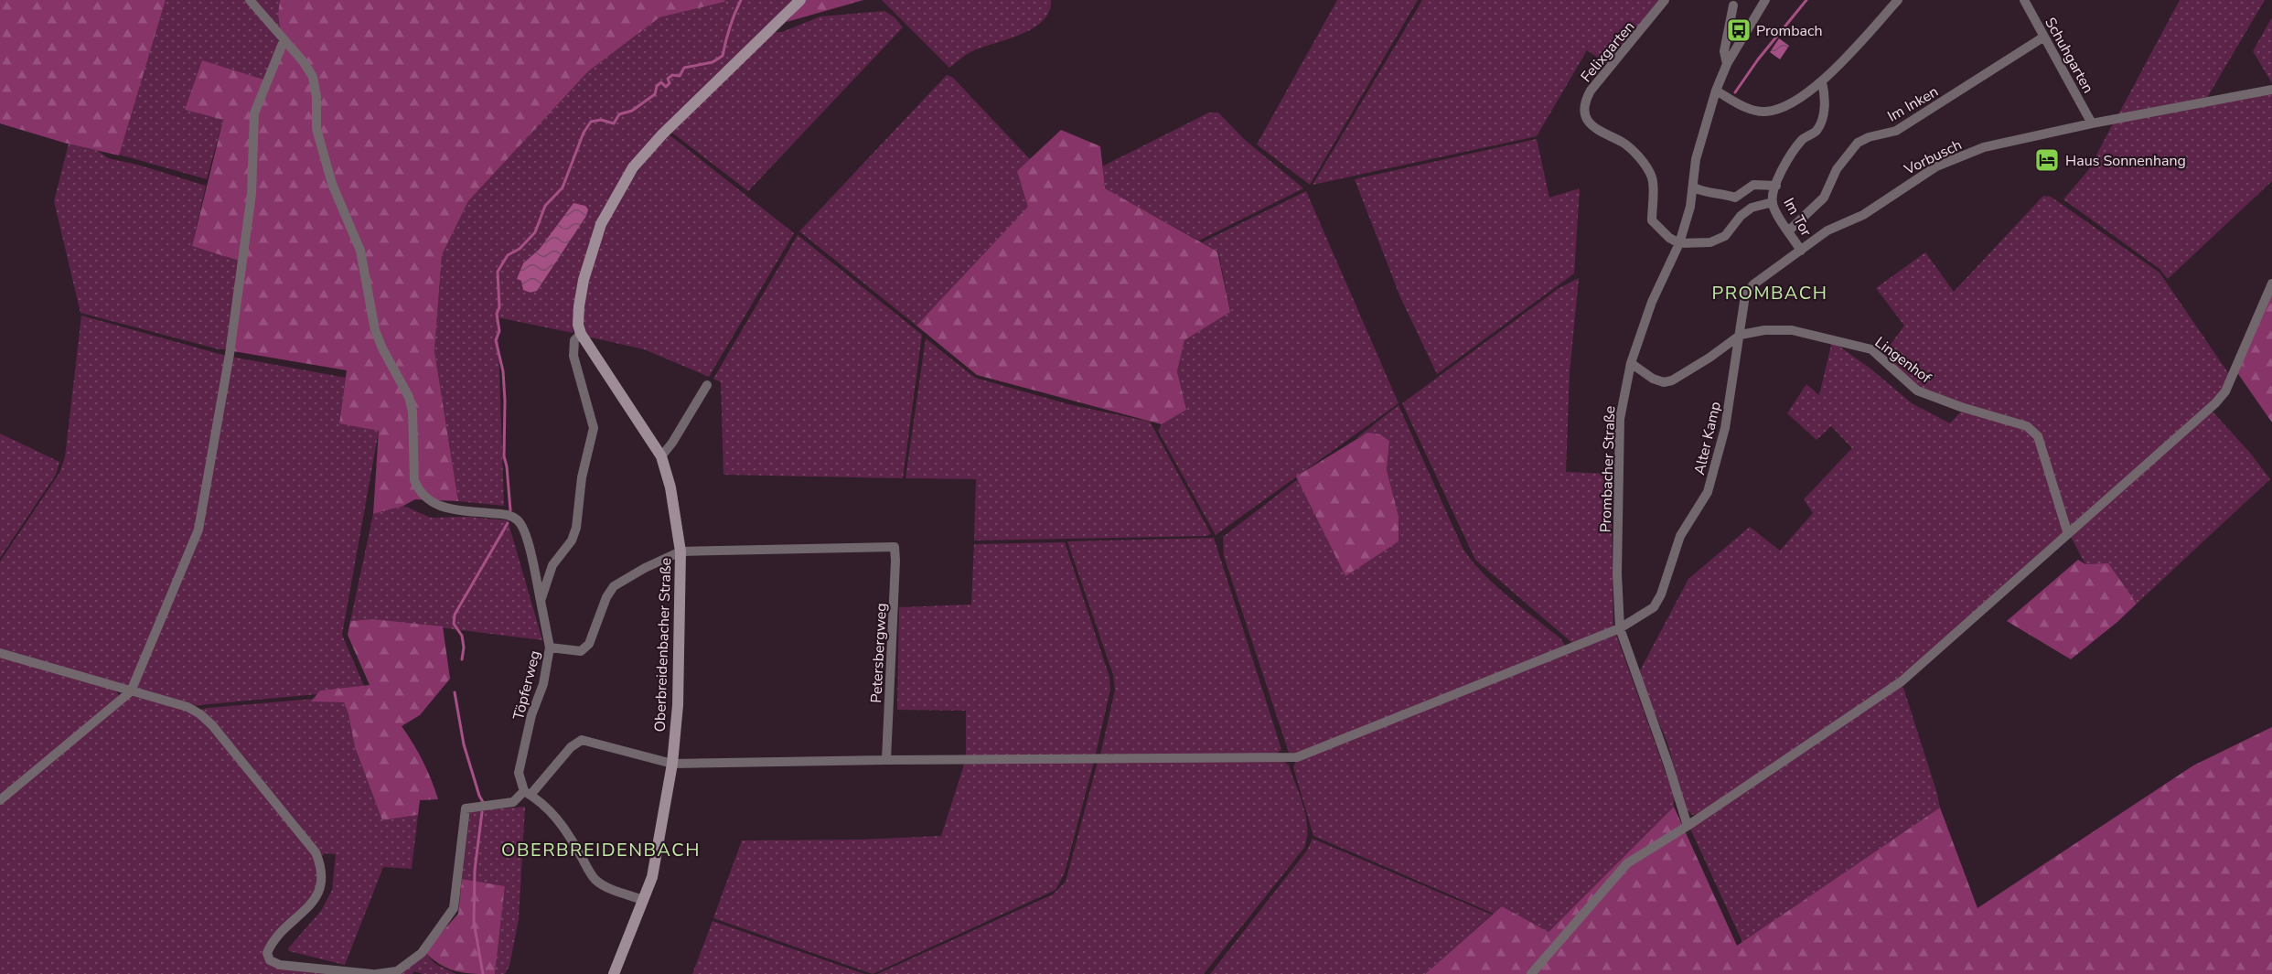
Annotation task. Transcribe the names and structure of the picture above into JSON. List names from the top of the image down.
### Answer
{
  "streets": {
    "street": [
      "Felixgarten",
      "Schuhgarten",
      "Im Inken",
      "Vorbusch",
      "Im Tor",
      "Lingenhof",
      "Alter Kamp",
      "Prombacher Straße",
      "Oberbreidenbacher Straße",
      "Petersbergweg",
      "Töpferweg"
    ]
  },
  "crossings": [
    ["Felixgarten", "Prombacher Straße"],
    ["Schuhgarten", "Im Inken"],
    ["Schuhgarten", "Vorbusch"],
    ["Im Inken", "Im Tor"],
    ["Vorbusch", "Im Tor"],
    ["Vorbusch", "Alter Kamp"],
    ["Im Tor", "Alter Kamp"],
    ["Lingenhof", "Alter Kamp"],
    ["Lingenhof", "Prombacher Straße"],
    ["Alter Kamp", "Prombacher Straße"],
    ["Alter Kamp", "Petersbergweg"],
    ["Oberbreidenbacher Straße", "Petersbergweg"],
    ["Oberbreidenbacher Straße", "Töpferweg"]
  ],
  "districts": ["PROMBACH", "OBERBREIDENBACH"],
  "places": {
    "bus stop": ["Prombach"],
    "hotel": ["Haus Sonnenhang"]
  }
}
